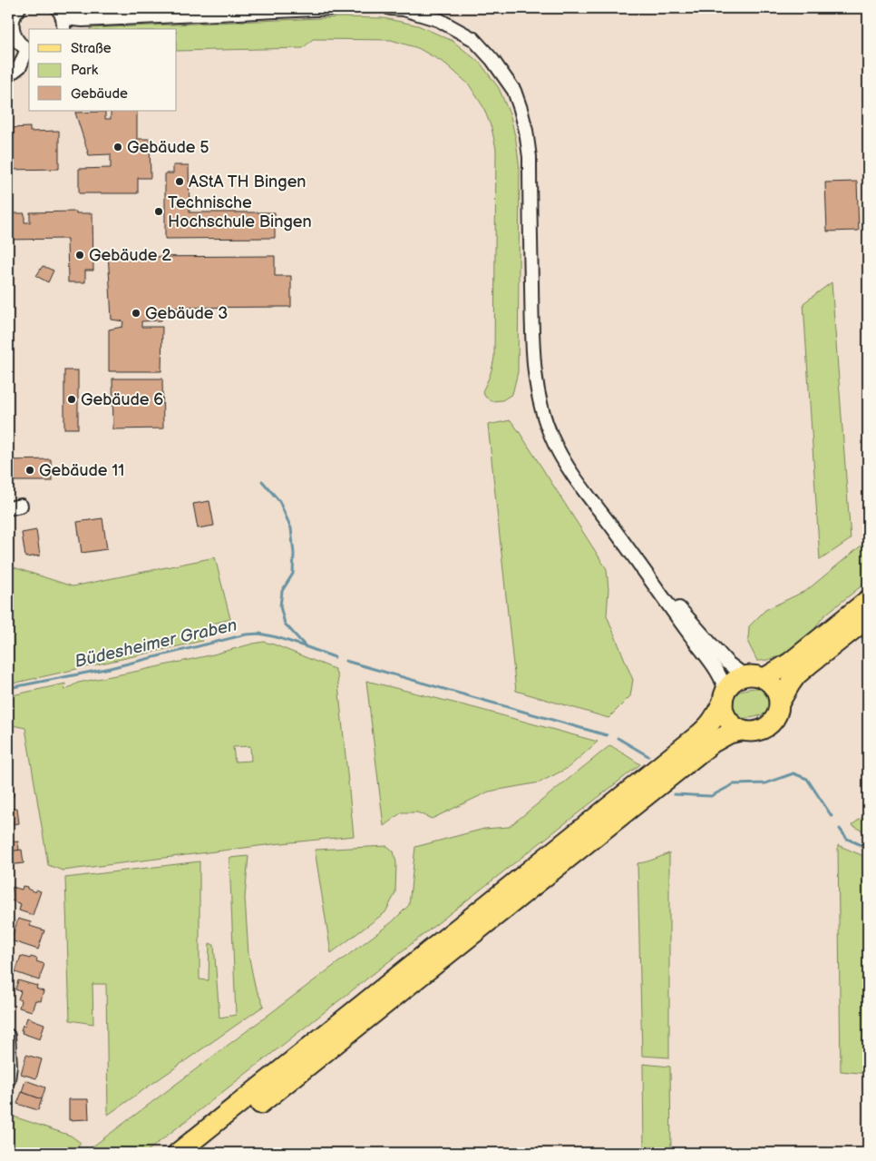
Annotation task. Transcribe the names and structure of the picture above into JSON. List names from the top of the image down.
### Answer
{
  "water": ["Büdesheimer Graben"],
  "places": [
    "Gebäude 5",
    "AStA TH Bingen",
    "Technische Hochschule Bingen",
    "Gebäude 2",
    "Gebäude 3",
    "Gebäude 6",
    "Gebäude 11"
  ],
  "legend": ["Straße", "Park", "Gebäude"]
}
